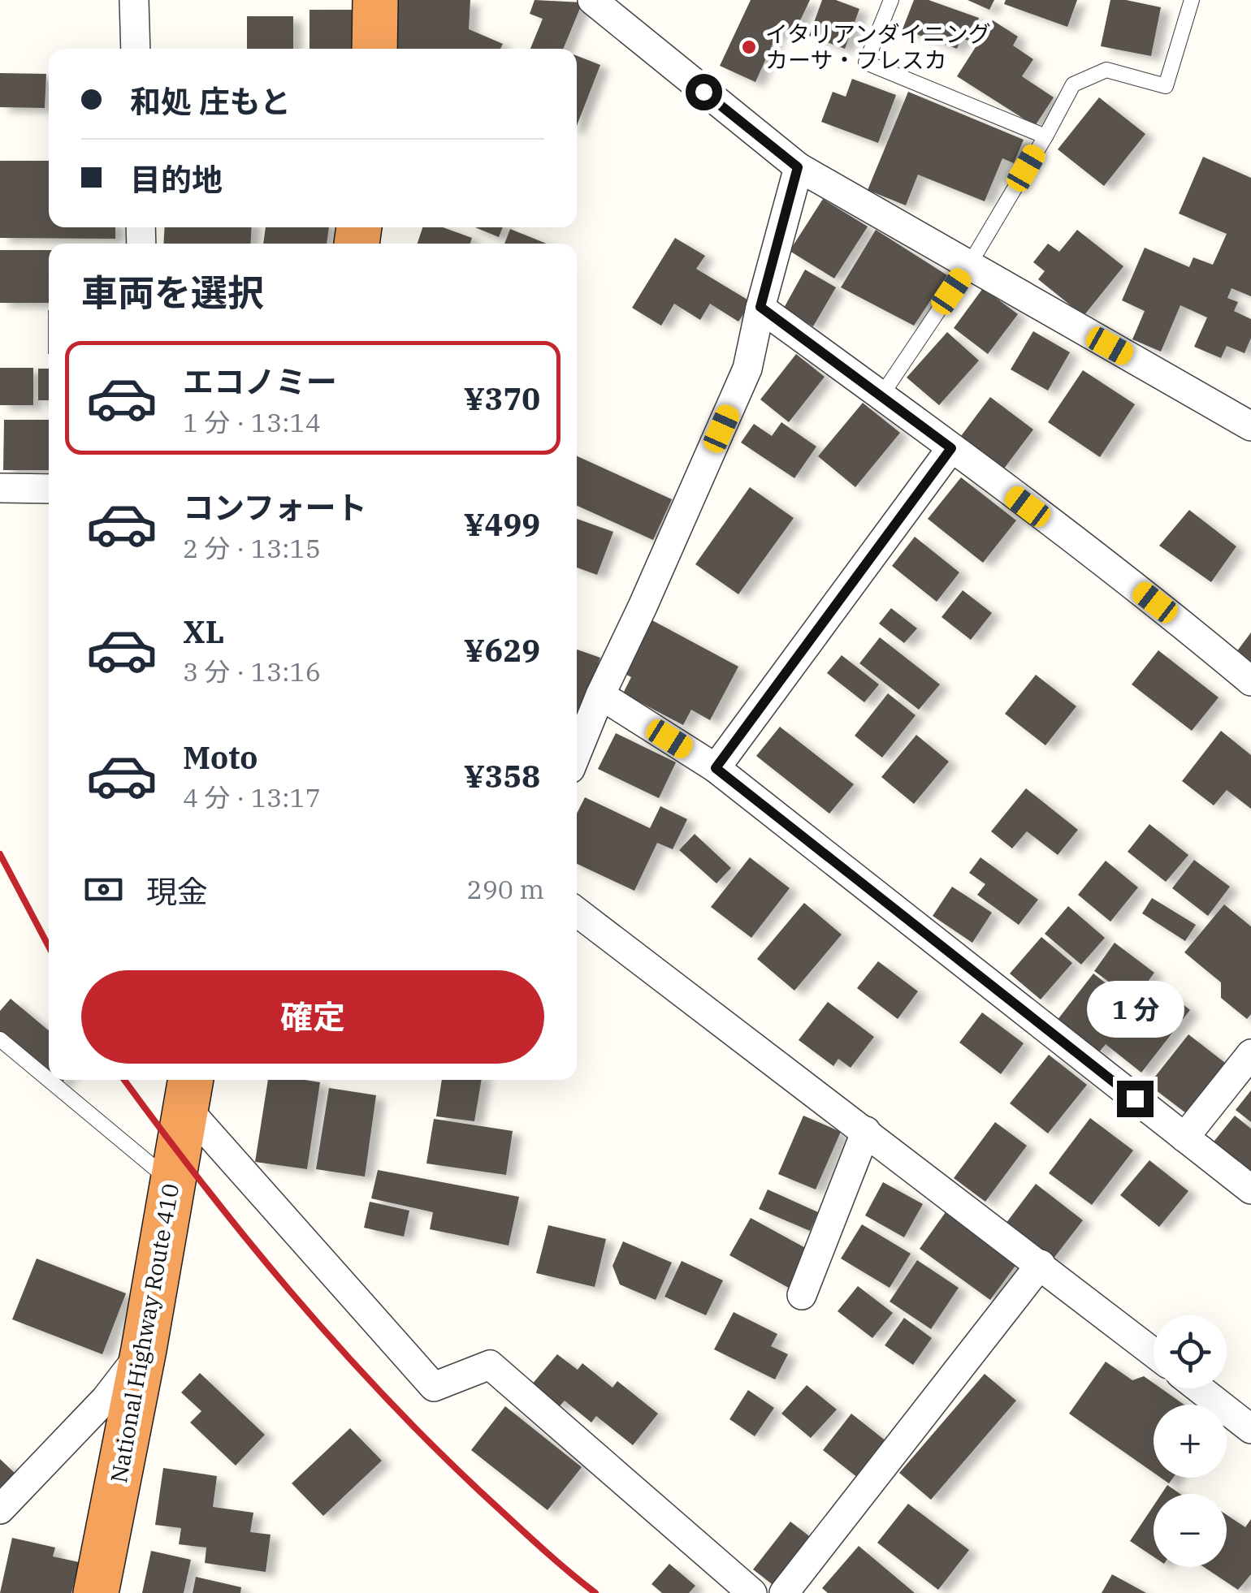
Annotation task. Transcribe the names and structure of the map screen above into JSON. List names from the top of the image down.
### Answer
{
  "streets": {
    "highway": ["National Highway Route 410"]
  },
  "places": ["イタリアンダイニング カーサ・フレスカ"],
  "page": {
    "banner": ["和処 庄もと", "目的地"],
    "heading": "車両を選択",
    "list": [
      {
        "name": "エコノミー",
        "note": "1 分 · 13:14",
        "value": "¥370"
      },
      {
        "name": "コンフォート",
        "note": "2 分 · 13:15",
        "value": "¥499"
      },
      {
        "name": "XL",
        "note": "3 分 · 13:16",
        "value": "¥629"
      },
      {
        "name": "Moto",
        "note": "4 分 · 13:17",
        "value": "¥358"
      }
    ],
    "pay": ["現金", "290 m"],
    "buttons": "確定",
    "bubble": "1 分",
    "map_buttons": ["+", "−"]
  }
}
